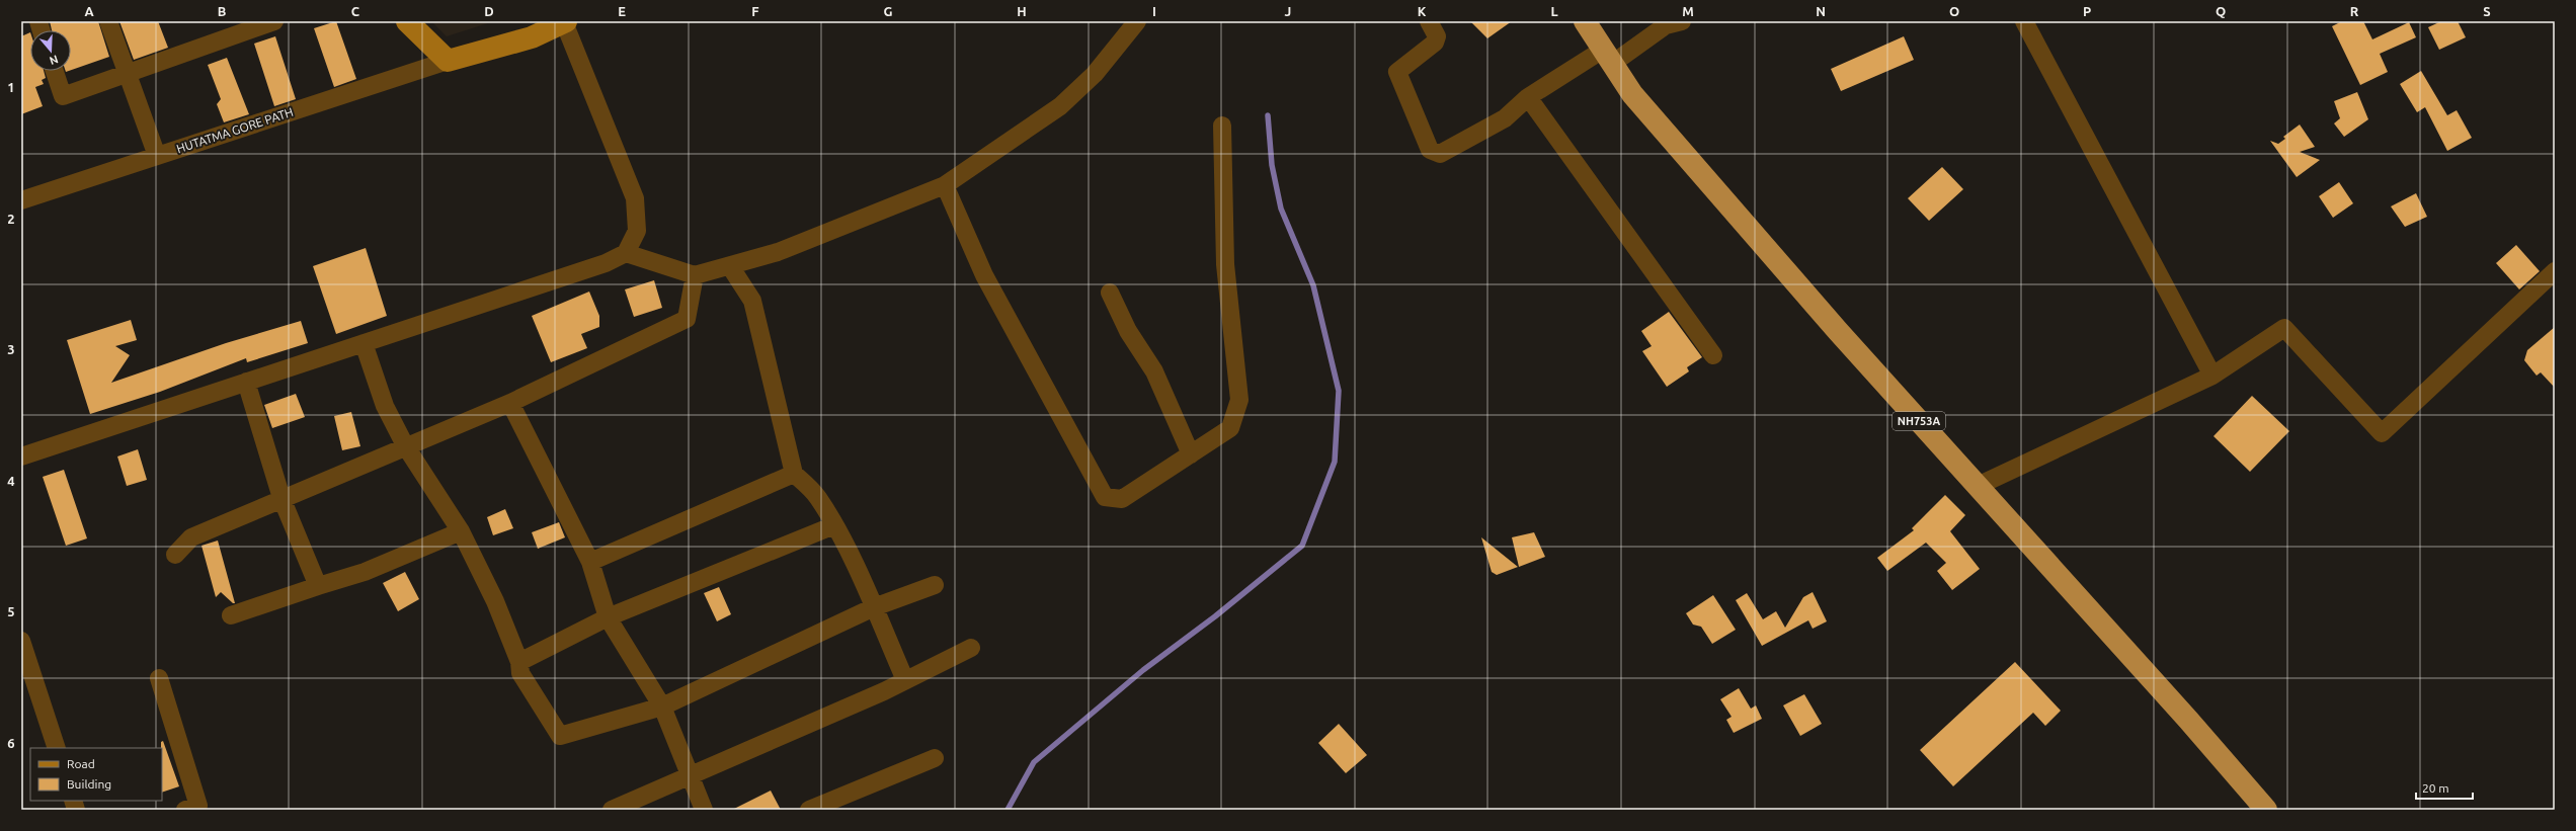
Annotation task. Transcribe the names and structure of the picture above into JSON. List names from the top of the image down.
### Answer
{
  "streets": {
    "highway": ["NH753A"],
    "street": ["HUTATMA GORE PATH"]
  },
  "legend": ["Road", "Building"],
  "scale_bar": "20 m",
  "north": "bottom",
  "grid": {
    "columns": [
      "A",
      "B",
      "C",
      "D",
      "E",
      "F",
      "G",
      "H",
      "I",
      "J",
      "K",
      "L",
      "M",
      "N",
      "O",
      "P",
      "Q",
      "R",
      "S"
    ],
    "rows": [
      "1",
      "2",
      "3",
      "4",
      "5",
      "6"
    ]
  }
}
